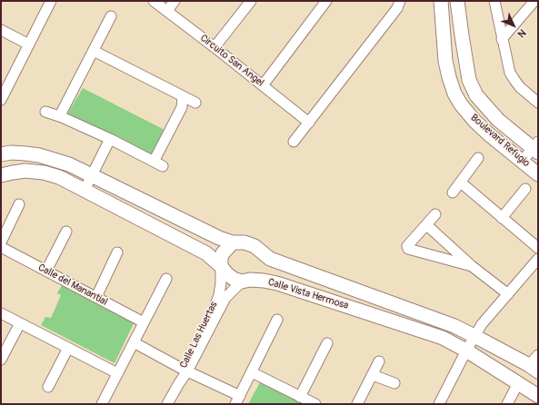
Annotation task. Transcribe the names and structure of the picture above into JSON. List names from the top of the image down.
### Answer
{
  "streets": {
    "street": [
      "Circuito San Angel",
      "Boulevard Refugio",
      "Calle del Manantial",
      "Calle Vista Hermosa",
      "Calle Las Huertas"
    ]
  },
  "crossings": [
    ["Calle Vista Hermosa", "Calle Las Huertas"]
  ],
  "north": "bottom right"
}
